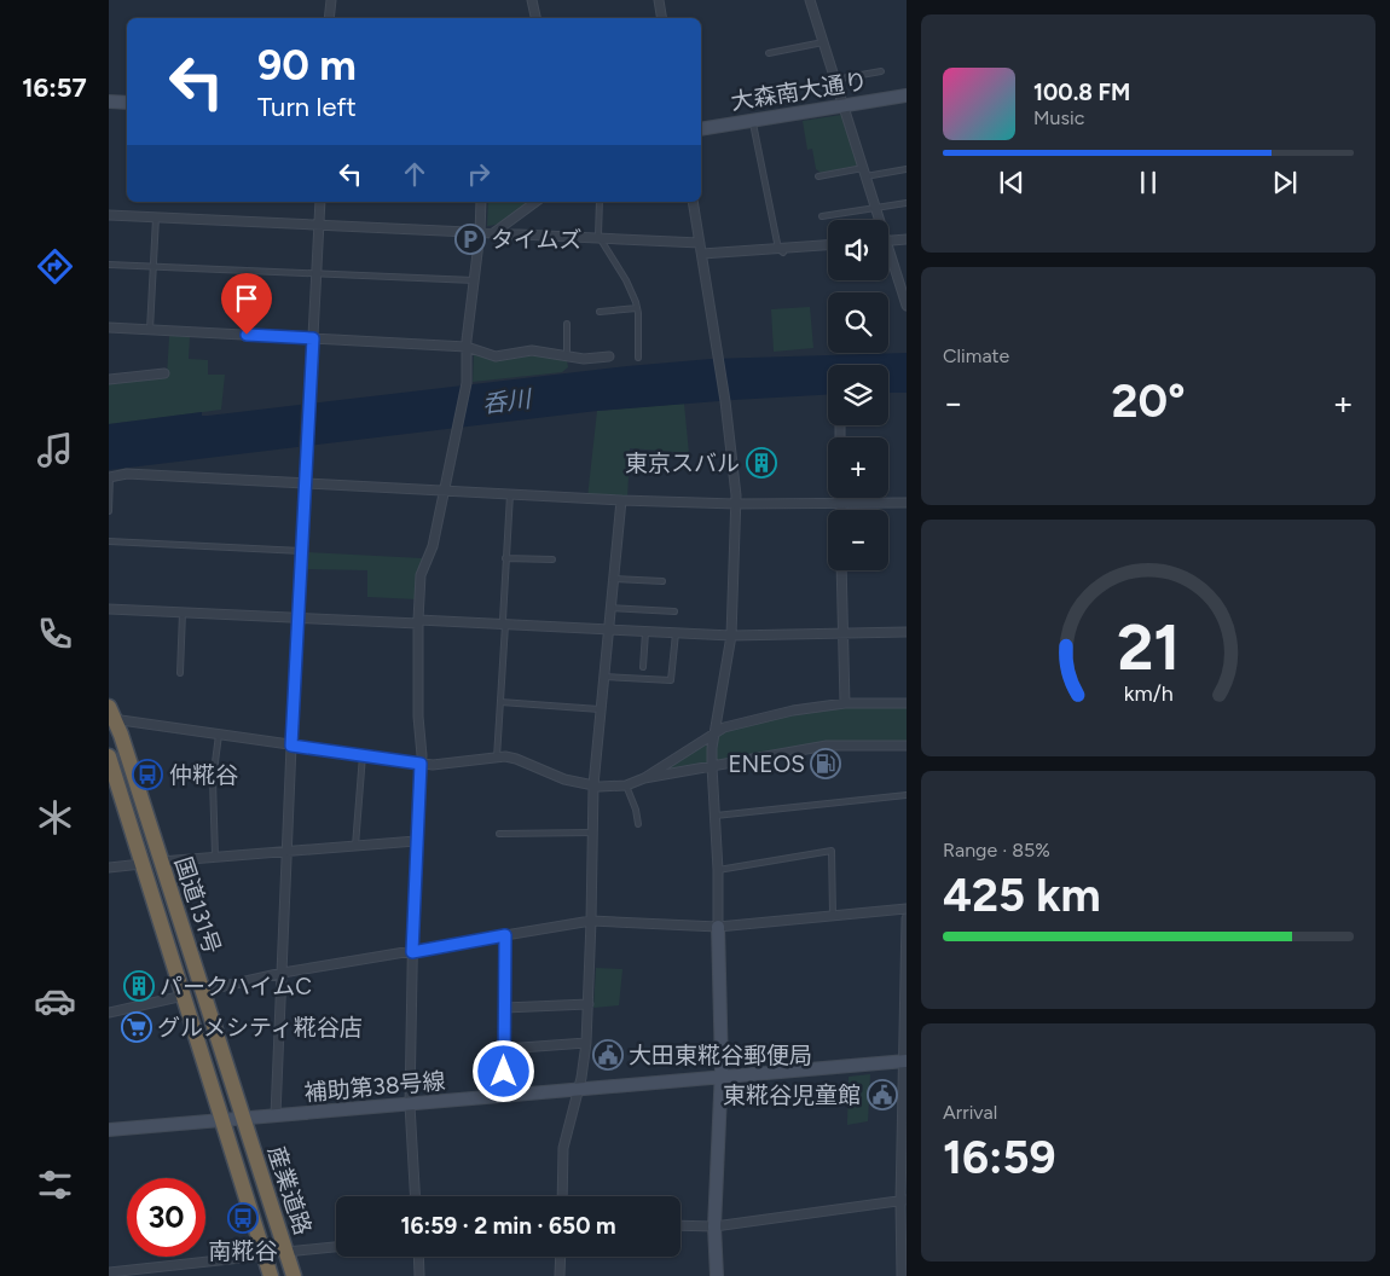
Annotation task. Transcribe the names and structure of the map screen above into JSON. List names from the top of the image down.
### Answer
{
  "streets": {
    "highway": ["国道131号", "産業道路"],
    "street": ["大森南大通り", "補助第38号線"]
  },
  "crossings": [
    ["国道131号", "補助第38号線"],
    ["国道131号", "産業道路"],
    ["補助第38号線", "産業道路"]
  ],
  "water": ["呑川"],
  "places": {
    "parking": ["タイムズ"],
    "building": ["東京スバル", "パークハイムC"],
    "fuel station": ["ENEOS"],
    "bus stop": ["仲糀谷", "南糀谷"],
    "supermarket": ["グルメシティ糀谷店"],
    "public building": ["大田東糀谷郵便局", "東糀谷児童館"]
  },
  "page": {
    "tabs": "16:57",
    "turn": ["90 m", "Turn left"],
    "song": ["100.8 FM", "Music"],
    "map_buttons": ["+", "−"],
    "tile": [
      "Climate",
      ["Range · 85%", "425 km"],
      ["Arrival", "16:59"]
    ],
    "heat": ["−", "20°", "+"],
    "limit": "30",
    "trip": "16:59 · 2 min · 650 m",
    "gauge": ["21", "km/h"]
  }
}
